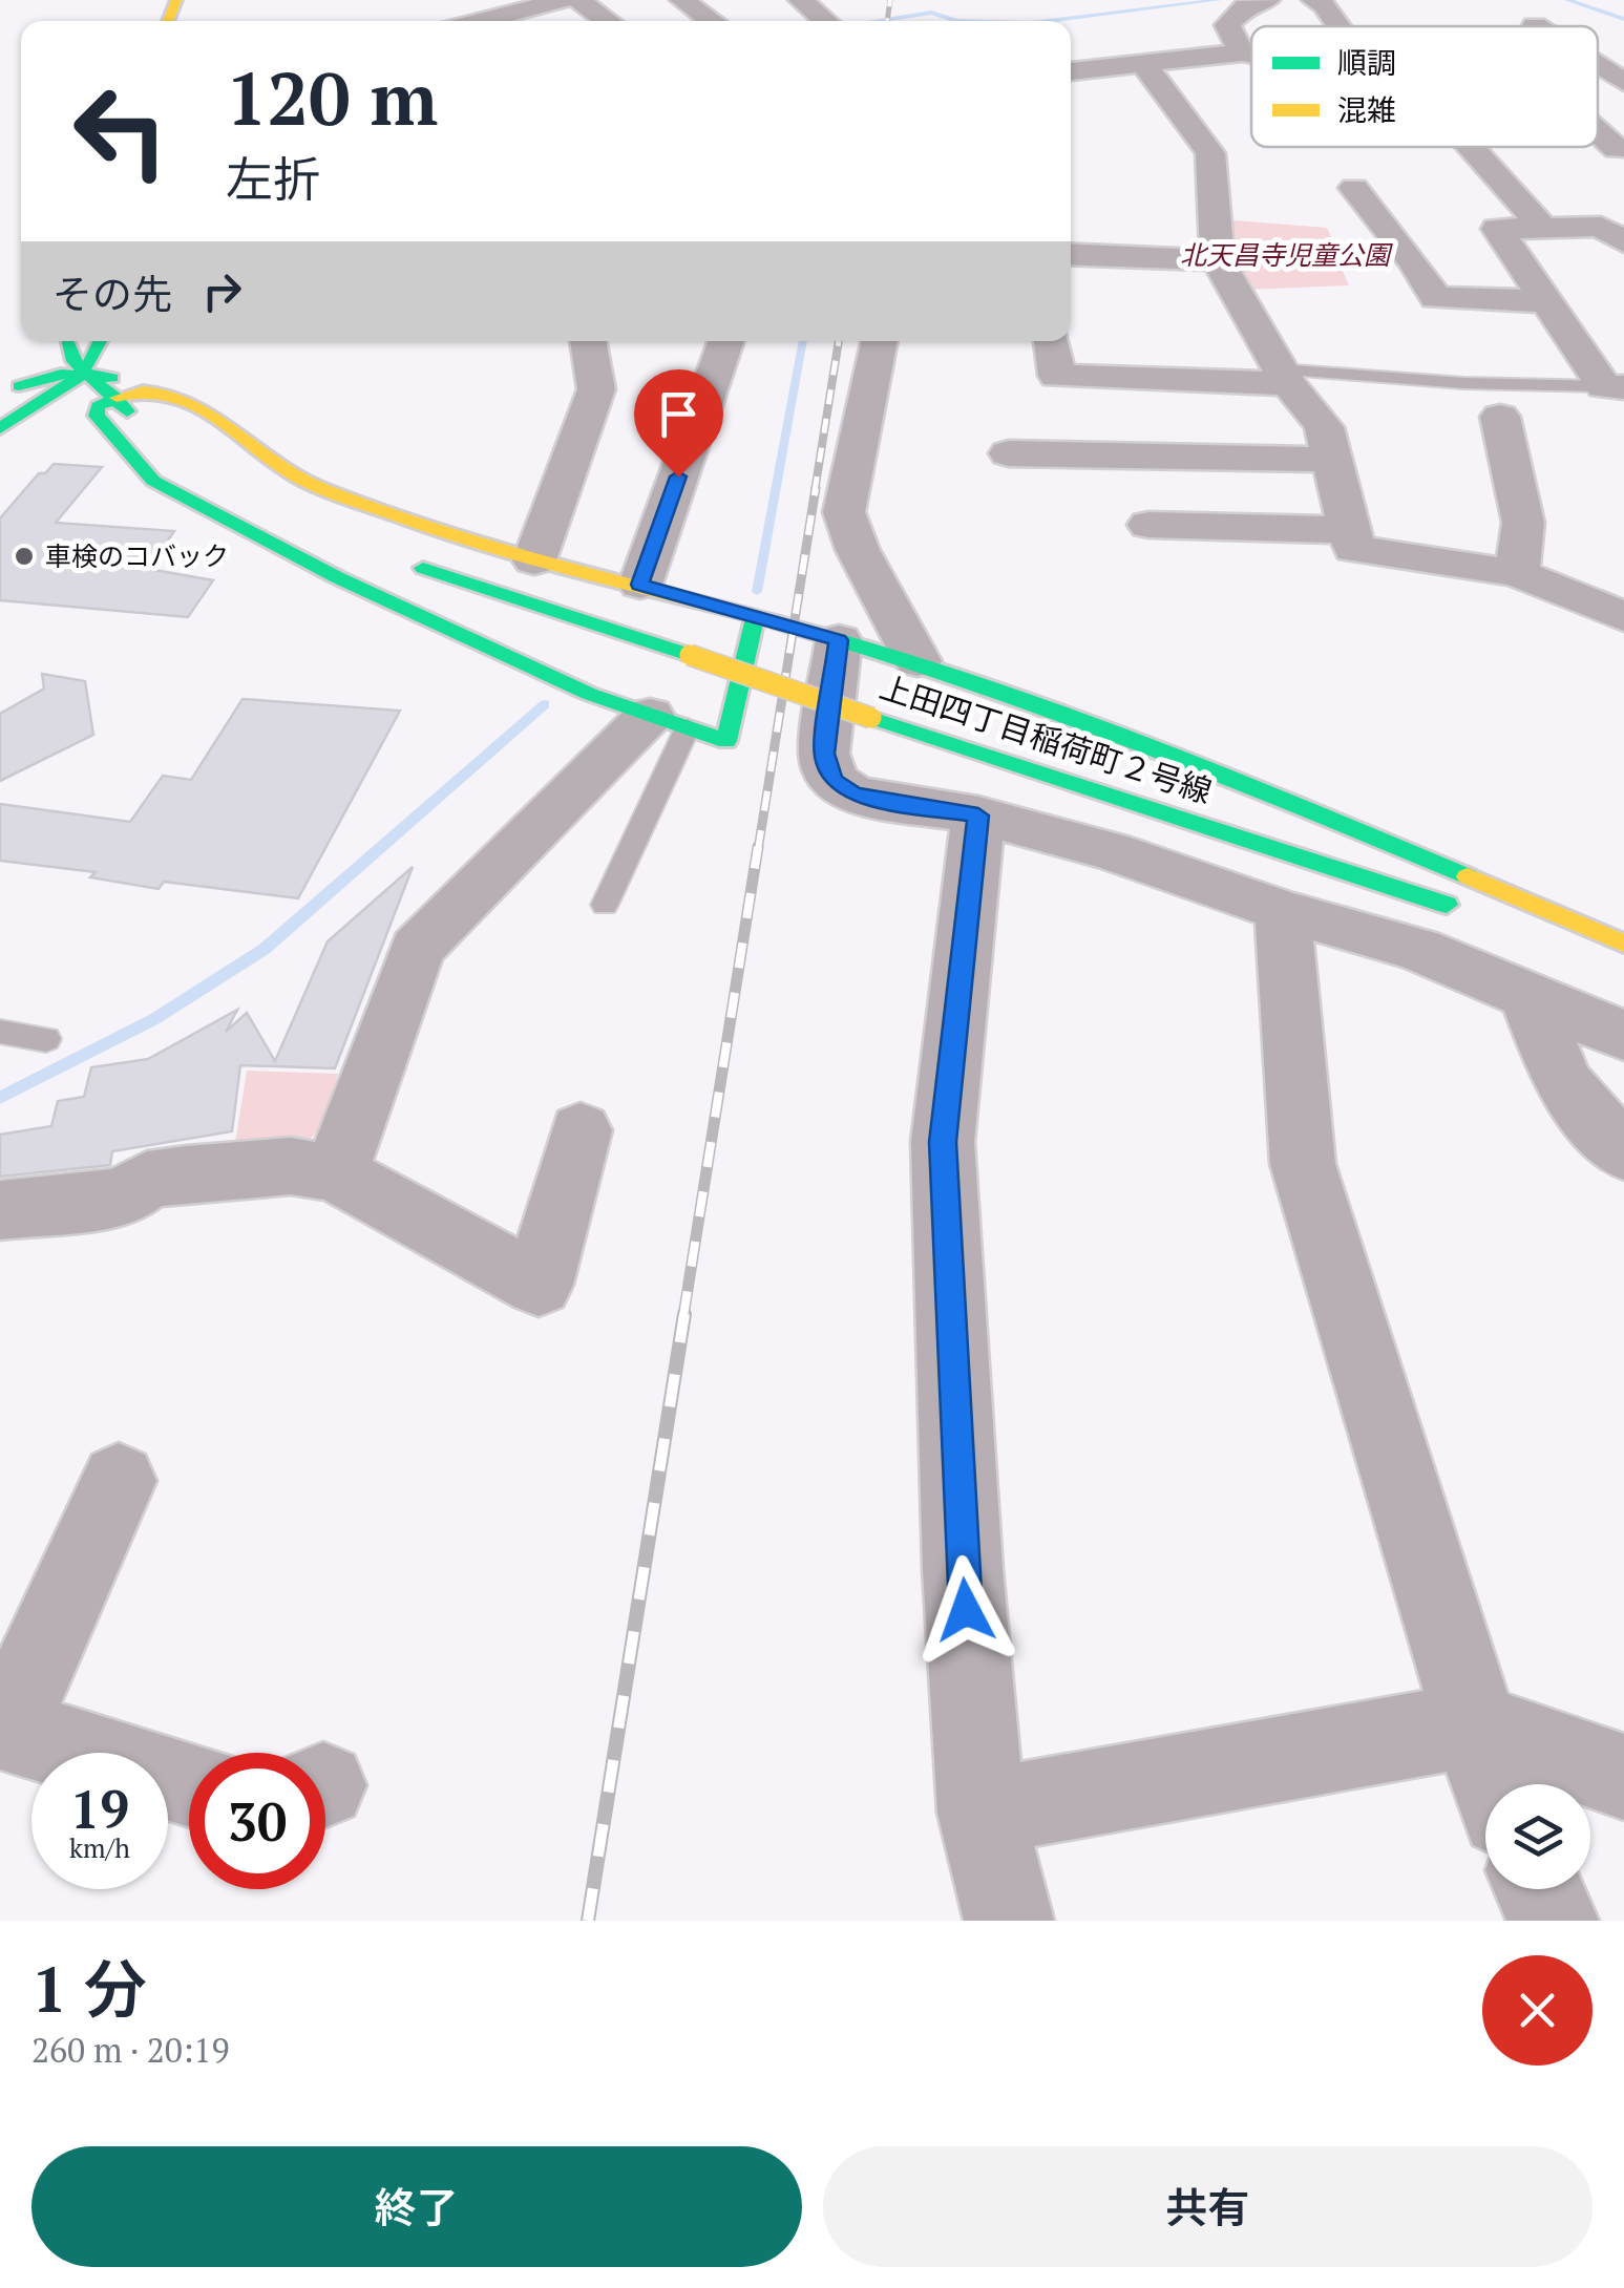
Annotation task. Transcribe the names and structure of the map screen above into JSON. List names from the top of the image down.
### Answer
{
  "streets": {
    "street": ["上田四丁目稲荷町２号線"]
  },
  "parks": ["北天昌寺児童公園"],
  "places": ["車検のコバック"],
  "legend": ["順調", "混雑"],
  "page": {
    "turn": ["120 m", "左折"],
    "then": "その先",
    "speed": "19 km/h",
    "limit": "30",
    "heading": ["1 分", "260 m · 20:19"],
    "buttons": ["終了", "共有"]
  }
}
